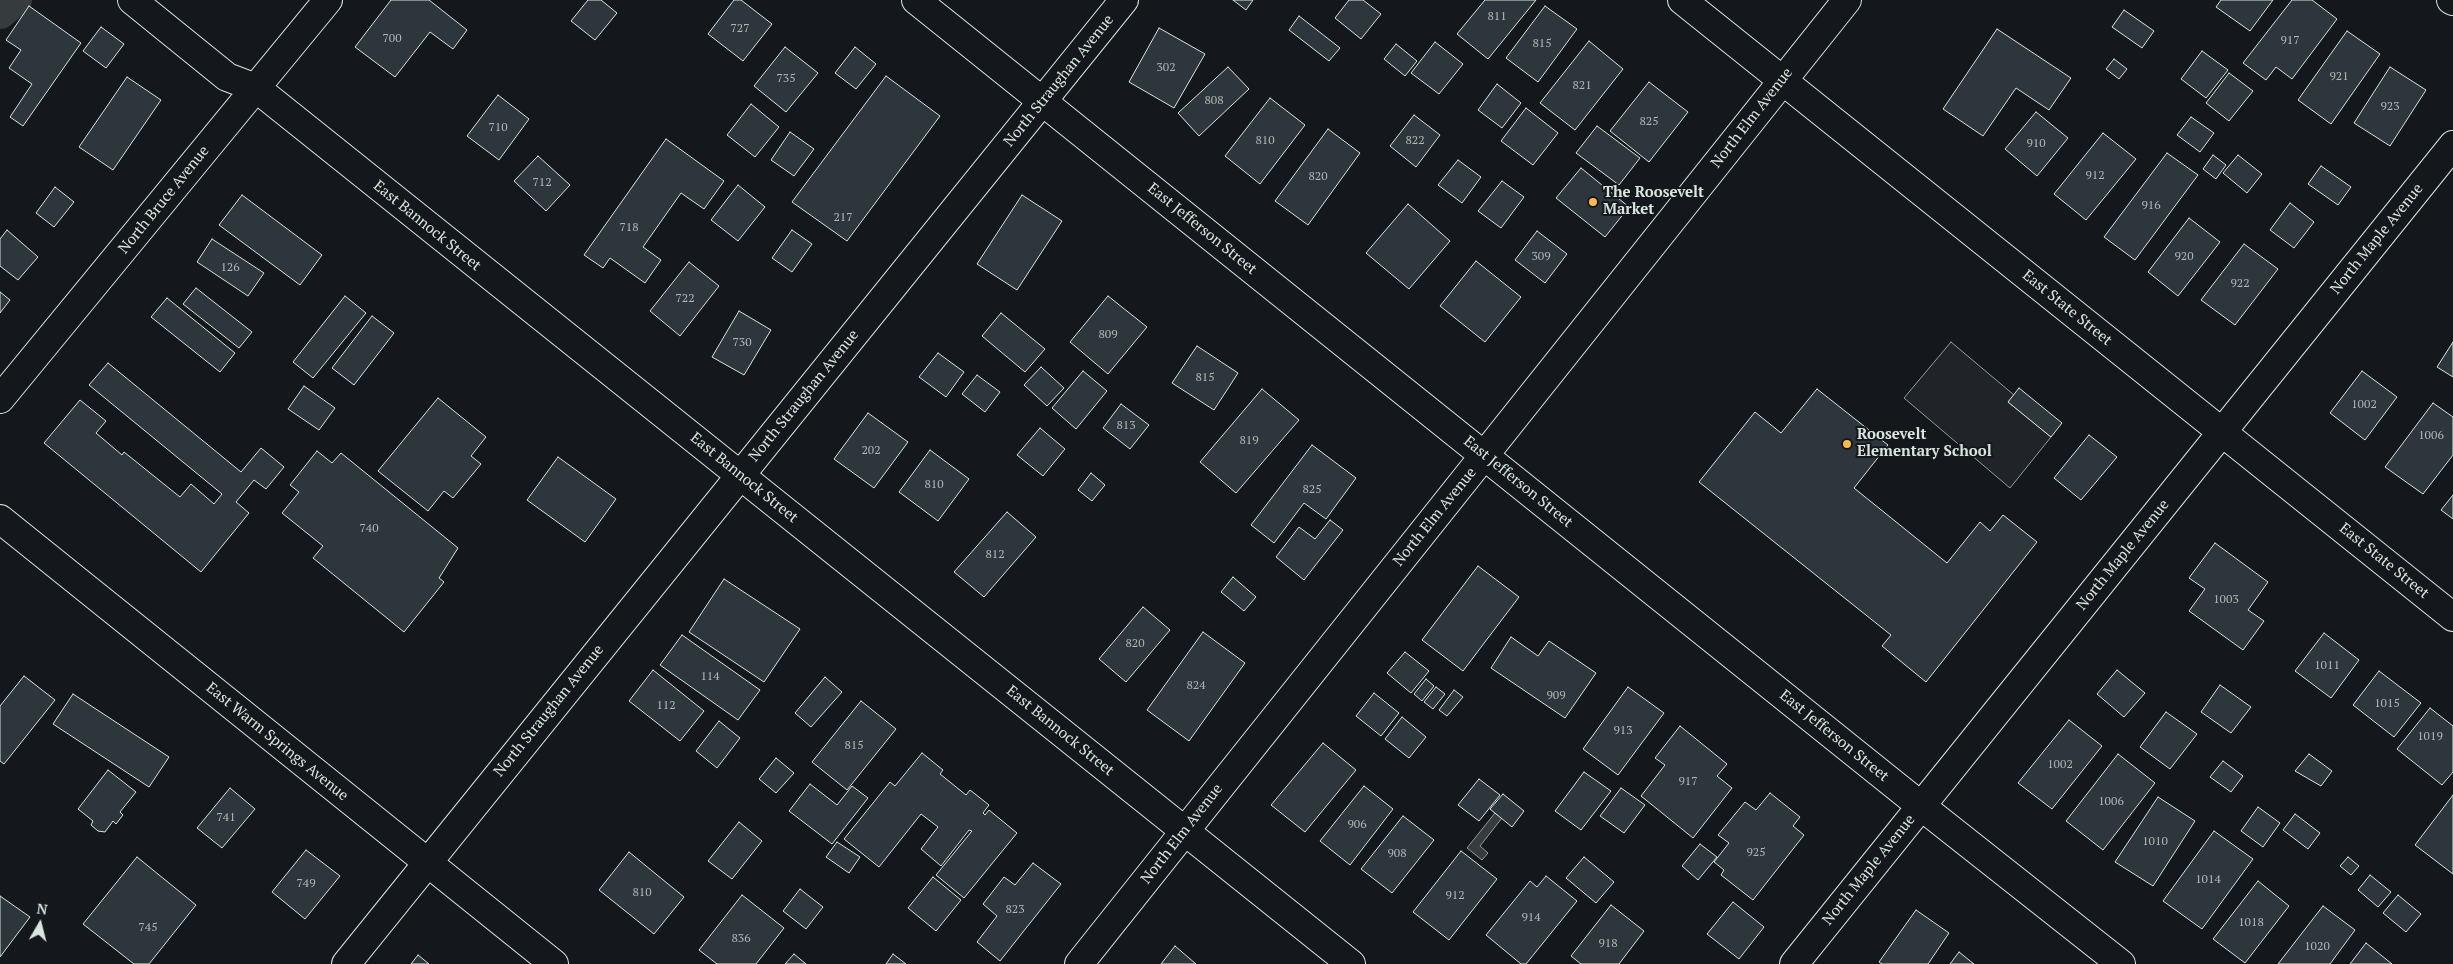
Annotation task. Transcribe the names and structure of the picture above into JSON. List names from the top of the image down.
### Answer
{
  "streets": {
    "street": [
      "North Straughan Avenue",
      "North Elm Avenue",
      "North Bruce Avenue",
      "East Bannock Street",
      "East Jefferson Street",
      "North Maple Avenue",
      "East State Street",
      "East Warm Springs Avenue"
    ]
  },
  "crossings": [
    ["North Straughan Avenue", "East Bannock Street"],
    ["North Straughan Avenue", "East Jefferson Street"],
    ["North Straughan Avenue", "East Warm Springs Avenue"],
    ["North Elm Avenue", "East Bannock Street"],
    ["North Elm Avenue", "East Jefferson Street"],
    ["North Elm Avenue", "East State Street"],
    ["North Bruce Avenue", "East Bannock Street"],
    ["East Jefferson Street", "North Maple Avenue"],
    ["North Maple Avenue", "East State Street"]
  ],
  "places": ["The Roosevelt Market", "Roosevelt Elementary School"],
  "house_numbers": [
    "811",
    "727",
    "700",
    "917",
    "815",
    "302",
    "921",
    "735",
    "821",
    "808",
    "923",
    "825",
    "710",
    "810",
    "822",
    "910",
    "912",
    "820",
    "712",
    "916",
    "217",
    "718",
    "309",
    "920",
    "126",
    "922",
    "722",
    "809",
    "730",
    "815",
    "1002",
    "813",
    "1006",
    "819",
    "202",
    "810",
    "825",
    "740",
    "812",
    "1003",
    "820",
    "1011",
    "114",
    "824",
    "909",
    "1015",
    "112",
    "913",
    "1019",
    "815",
    "1002",
    "917",
    "1006",
    "741",
    "906",
    "1010",
    "925",
    "908",
    "1014",
    "749",
    "810",
    "912",
    "823",
    "914",
    "1018",
    "745",
    "836",
    "918",
    "1020"
  ],
  "north": "top"
}
